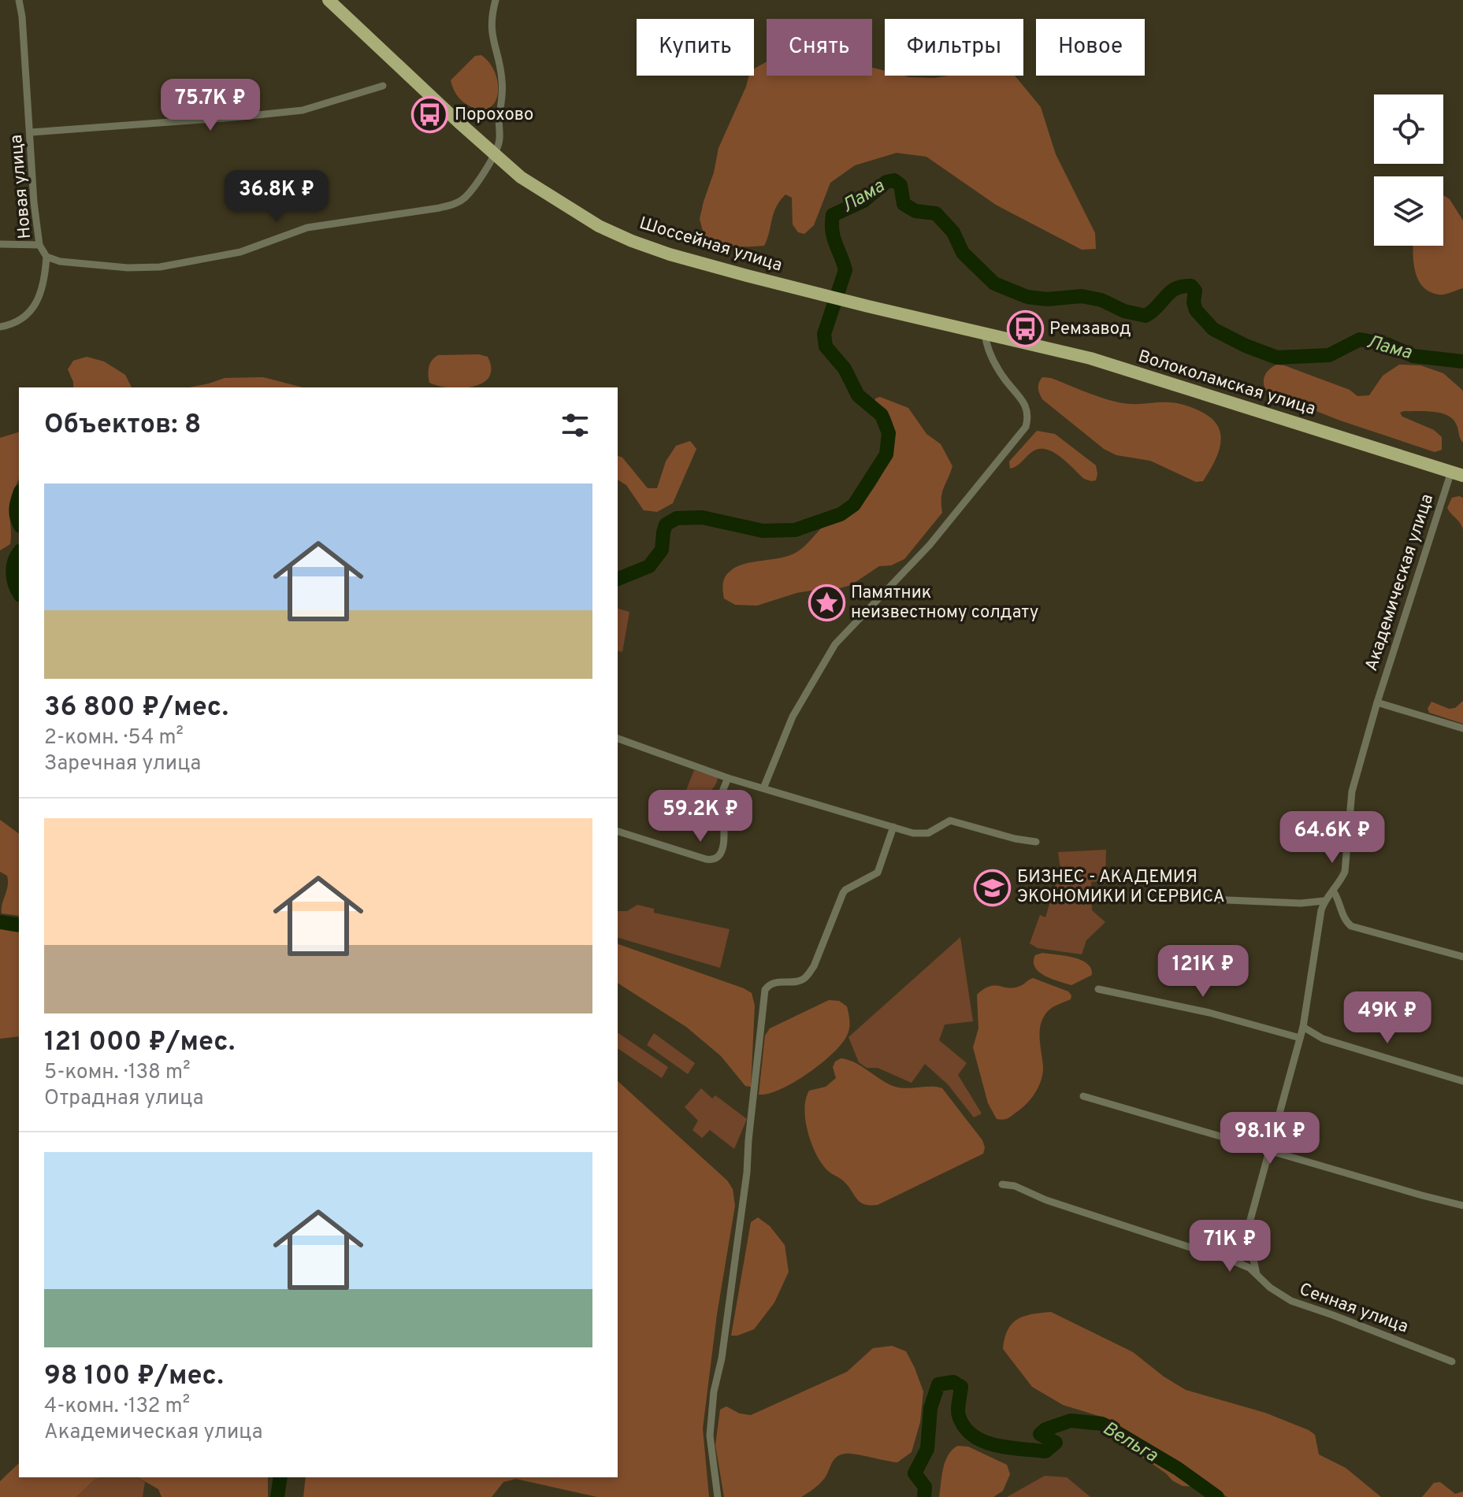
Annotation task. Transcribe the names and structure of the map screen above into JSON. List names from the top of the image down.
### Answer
{
  "streets": {
    "main road": ["Шоссейная улица", "Волоколамская улица"],
    "street": ["Новая улица", "Академическая улица", "Сенная улица"]
  },
  "crossings": [
    ["Шоссейная улица", "Волоколамская улица"],
    ["Волоколамская улица", "Академическая улица"]
  ],
  "water": ["Лама", "Вельга"],
  "places": {
    "bus stop": ["Порохово", "Ремзавод"],
    "place": ["Памятник неизвестному солдату"],
    "school or university": ["БИЗНЕС - АКАДЕМИЯ ЭКОНОМИКИ И СЕРВИСА"]
  },
  "page": {
    "chip": [
      "Купить",
      "Снять",
      "Фильтры",
      "Новое"
    ],
    "price": [
      "75.7K ₽",
      "36.8K ₽",
      "59.2K ₽",
      "64.6K ₽",
      "121K ₽",
      "49K ₽",
      "98.1K ₽",
      "71K ₽"
    ],
    "heading": "Объектов: 8",
    "list": [
      {
        "name": "36 800 ₽/мес.",
        "note": "2-комн. · 54 m² · Заречная улица"
      },
      {
        "name": "121 000 ₽/мес.",
        "note": "5-комн. · 138 m² · Отрадная улица"
      },
      {
        "name": "98 100 ₽/мес.",
        "note": "4-комн. · 132 m² · Академическая улица"
      }
    ]
  }
}
